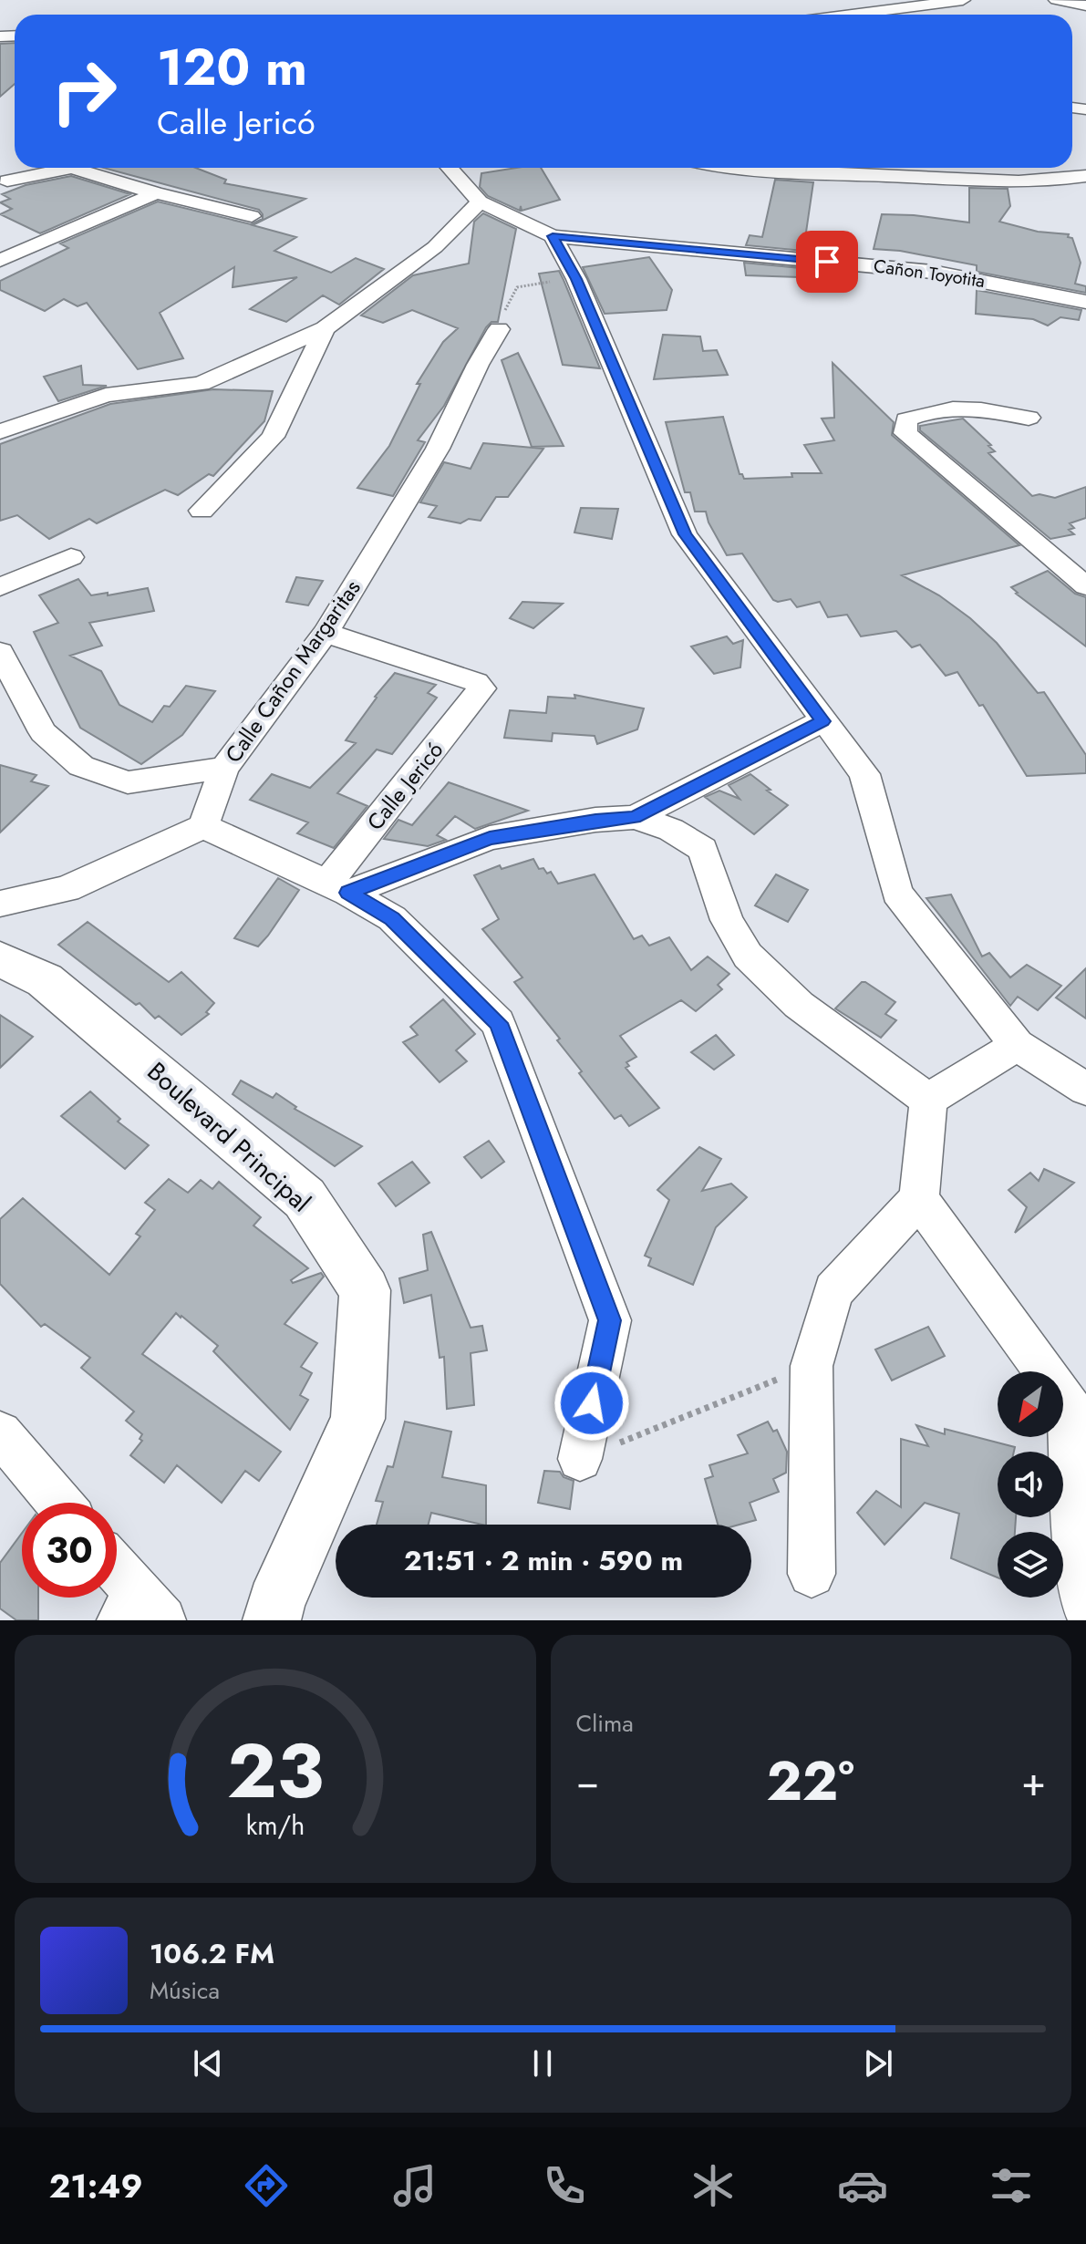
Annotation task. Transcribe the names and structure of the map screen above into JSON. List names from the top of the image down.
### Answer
{
  "streets": {
    "street": [
      "Cañon Toyotita",
      "Calle Cañon Margaritas",
      "Calle Jericó",
      "Boulevard Principal"
    ]
  },
  "crossings": [
    ["Calle Cañon Margaritas", "Calle Jericó"]
  ],
  "north": "bottom left",
  "page": {
    "turn": ["120 m", "Calle Jericó"],
    "limit": "30",
    "trip": "21:51 · 2 min · 590 m",
    "tile": "Clima",
    "heat": ["−", "22°", "+"],
    "song": ["106.2 FM", "Música"],
    "tabs": "21:49",
    "gauge": ["23", "km/h"]
  }
}
